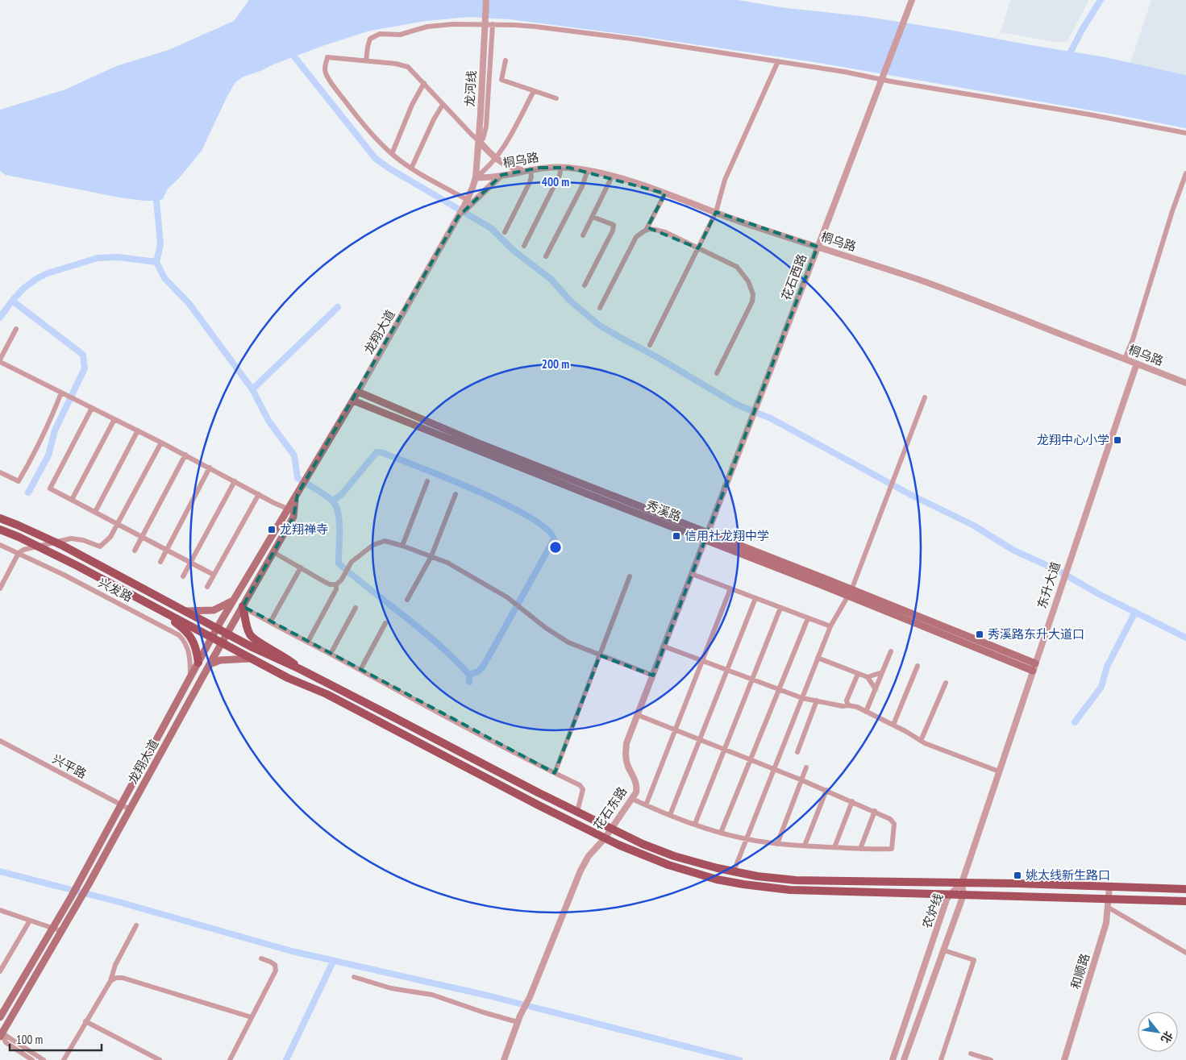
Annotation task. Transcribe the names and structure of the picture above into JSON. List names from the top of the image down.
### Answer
{
  "streets": {
    "main road": ["龙翔大道", "秀溪路"],
    "street": [
      "龙河线",
      "桐乌路",
      "花石西路",
      "东升大道",
      "兴发路",
      "兴平路",
      "花石东路",
      "农炉线",
      "和顺路"
    ]
  },
  "crossings": [
    ["龙河线", "桐乌路"],
    ["龙河线", "龙翔大道"],
    ["桐乌路", "花石西路"],
    ["桐乌路", "龙翔大道"],
    ["桐乌路", "东升大道"],
    ["花石西路", "秀溪路"],
    ["花石西路", "花石东路"],
    ["龙翔大道", "秀溪路"],
    ["龙翔大道", "兴发路"],
    ["龙翔大道", "兴平路"],
    ["秀溪路", "东升大道"],
    ["秀溪路", "花石东路"],
    ["东升大道", "农炉线"]
  ],
  "places": {
    "transit": [
      "龙翔中心小学",
      "龙翔禅寺",
      "信用社龙翔中学",
      "秀溪路东升大道口",
      "姚太线新生路口"
    ]
  },
  "scale_bar": "100 m",
  "north": "bottom right",
  "rings": ["400 m", "200 m"]
}
